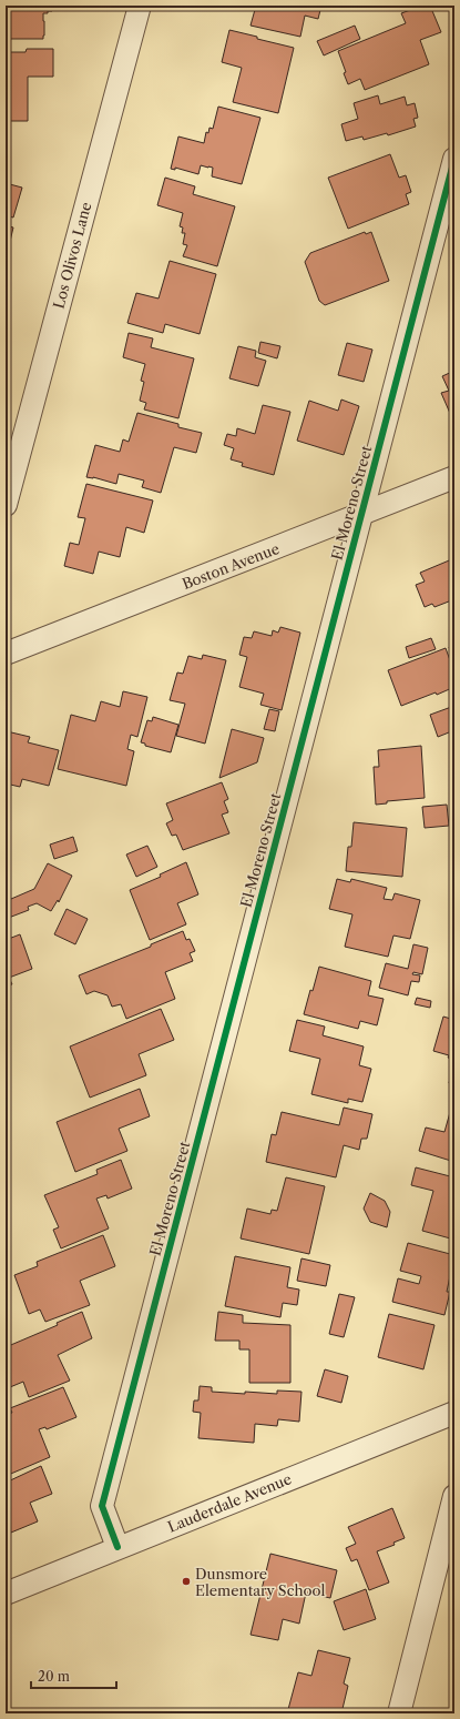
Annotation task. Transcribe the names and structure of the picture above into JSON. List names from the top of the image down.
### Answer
{
  "streets": {
    "street": [
      "Los Olivos Lane",
      "El Moreno Street",
      "Boston Avenue",
      "Lauderdale Avenue"
    ]
  },
  "crossings": [
    ["El Moreno Street", "Boston Avenue"],
    ["El Moreno Street", "Lauderdale Avenue"]
  ],
  "places": ["Dunsmore Elementary School"],
  "scale_bar": "20 m"
}
